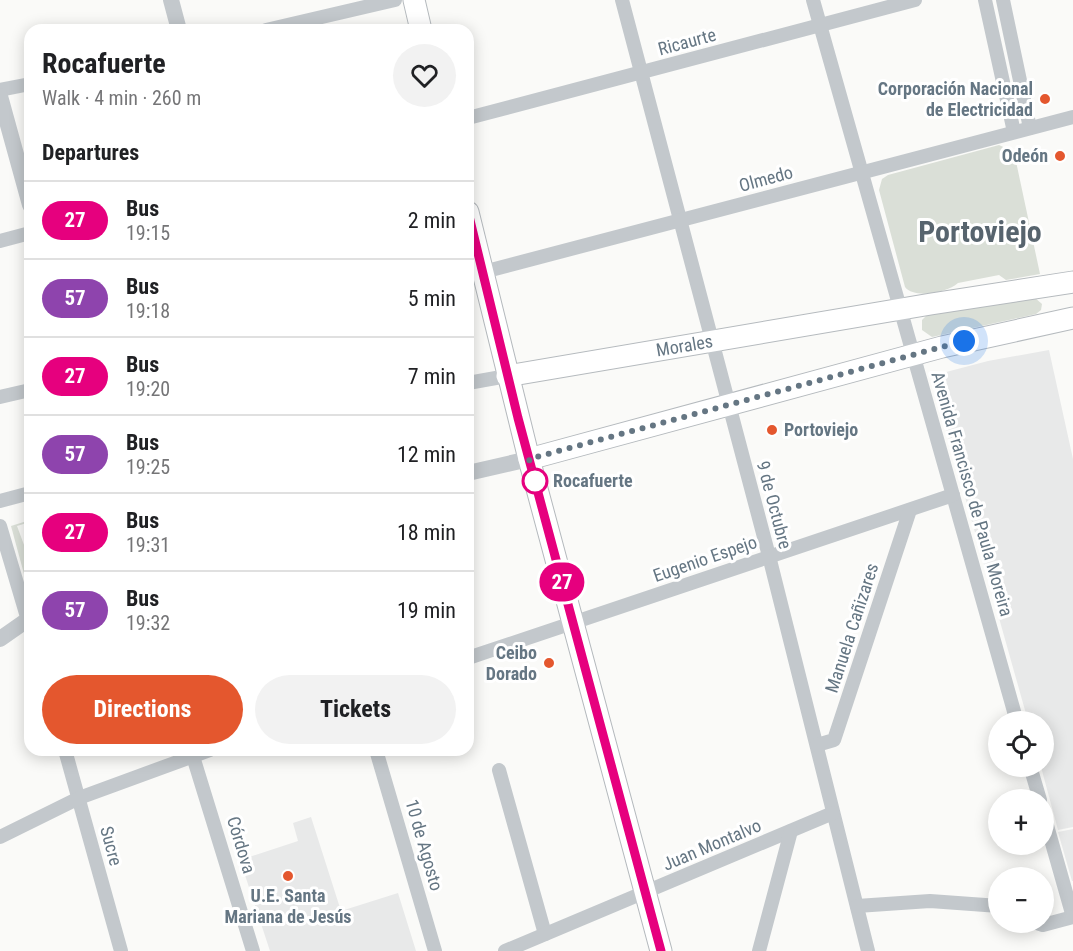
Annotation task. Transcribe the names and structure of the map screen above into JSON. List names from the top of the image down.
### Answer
{
  "streets": {
    "main road": ["Morales"],
    "street": [
      "Ricaurte",
      "Olmedo",
      "Avenida Francisco de Paula Moreira",
      "9 de Octubre",
      "Eugenio Espejo",
      "Manuela Cañizares",
      "Córdova",
      "10 de Agosto",
      "Juan Montalvo",
      "Sucre"
    ]
  },
  "crossings": [
    ["Ricaurte", "Avenida Francisco de Paula Moreira"],
    ["Ricaurte", "9 de Octubre"],
    ["Olmedo", "Avenida Francisco de Paula Moreira"],
    ["Olmedo", "9 de Octubre"],
    ["Morales", "Avenida Francisco de Paula Moreira"],
    ["Morales", "9 de Octubre"],
    ["Avenida Francisco de Paula Moreira", "Eugenio Espejo"],
    ["9 de Octubre", "Eugenio Espejo"],
    ["9 de Octubre", "Manuela Cañizares"],
    ["9 de Octubre", "Juan Montalvo"],
    ["Eugenio Espejo", "Manuela Cañizares"]
  ],
  "districts": ["Portoviejo"],
  "places": [
    "Corporación Nacional de Electricidad",
    "Odeón",
    "Portoviejo",
    "Rocafuerte",
    "Ceibo Dorado",
    "U.E. Santa Mariana de Jesús"
  ],
  "lines": ["bus line 27"],
  "page": {
    "on_map": "27",
    "heading": [
      ["Rocafuerte", "Walk · 4 min · 260 m"],
      "Departures"
    ],
    "list": [
      {
        "mark": "27",
        "name": "Bus",
        "note": "19:15",
        "value": "2 min"
      },
      {
        "mark": "57",
        "name": "Bus",
        "note": "19:18",
        "value": "5 min"
      },
      {
        "mark": "27",
        "name": "Bus",
        "note": "19:20",
        "value": "7 min"
      },
      {
        "mark": "57",
        "name": "Bus",
        "note": "19:25",
        "value": "12 min"
      },
      {
        "mark": "27",
        "name": "Bus",
        "note": "19:31",
        "value": "18 min"
      },
      {
        "mark": "57",
        "name": "Bus",
        "note": "19:32",
        "value": "19 min"
      }
    ],
    "buttons": ["Directions", "Tickets"],
    "map_buttons": ["+", "−"]
  }
}
